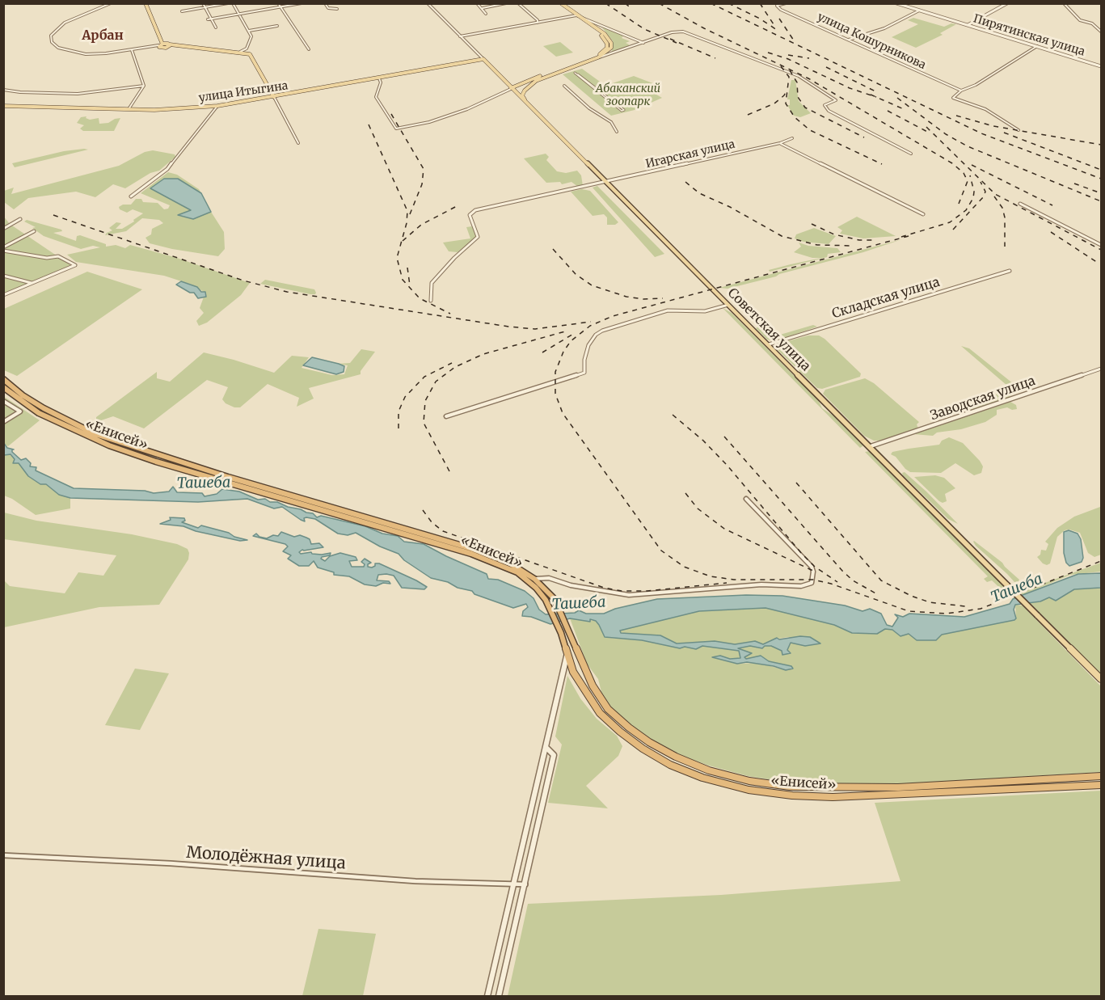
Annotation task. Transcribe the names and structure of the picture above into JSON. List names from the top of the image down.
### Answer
{
  "streets": {
    "highway": ["«Енисей»"],
    "main road": ["улица Итыгина", "Советская улица"],
    "street": [
      "Пирятинская улица",
      "улица Кошурникова",
      "Игарская улица",
      "Складская улица",
      "Заводская улица",
      "Молодёжная улица"
    ]
  },
  "crossings": [
    ["улица Итыгина", "Советская улица"],
    ["Игарская улица", "Советская улица"],
    ["Складская улица", "Советская улица"],
    ["Советская улица", "Заводская улица"]
  ],
  "districts": ["Арбан"],
  "water": ["Ташеба"],
  "parks": ["Абаканский зоопарк"]
}
